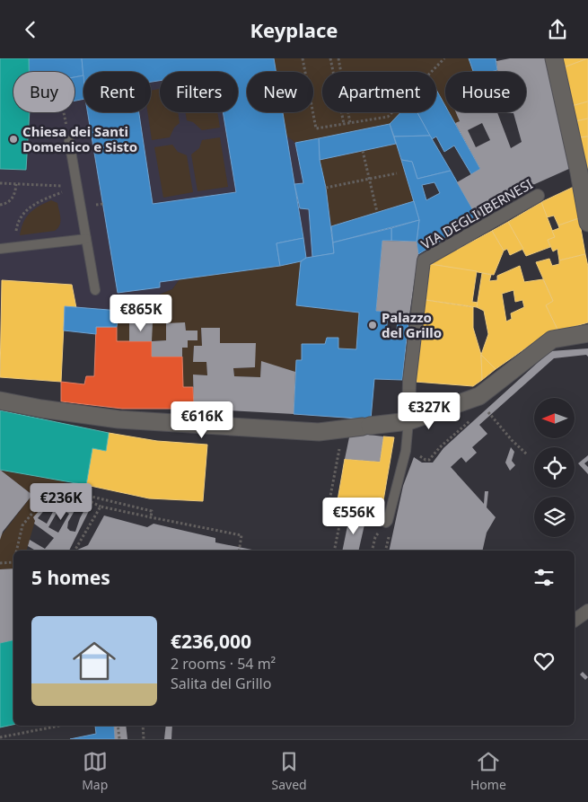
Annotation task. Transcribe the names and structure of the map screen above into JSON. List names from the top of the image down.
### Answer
{
  "streets": {
    "street": ["VIA DEGLI IBERNESI"]
  },
  "places": ["Chiesa dei Santi Domenico e Sisto", "Palazzo del Grillo"],
  "north": "left",
  "page": {
    "header": "Keyplace",
    "chip": [
      "Buy",
      "Rent",
      "Filters",
      "New",
      "Apartment",
      "House"
    ],
    "price": [
      "€865K",
      "€327K",
      "€616K",
      "€236K",
      "€556K"
    ],
    "heading": "5 homes",
    "list": [
      {
        "name": "€236,000",
        "note": "2 rooms · 54 m² · Salita del Grillo"
      }
    ],
    "tabs": ["Map", "Saved", "Home"]
  }
}
